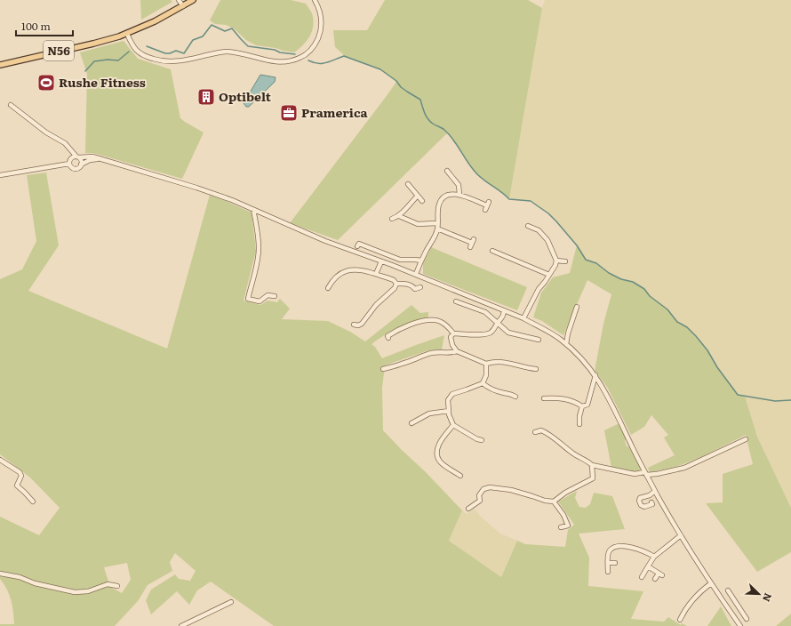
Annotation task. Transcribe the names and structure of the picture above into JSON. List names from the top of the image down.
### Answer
{
  "streets": {
    "main road": ["N56"]
  },
  "places": {
    "sports": ["Rushe Fitness"],
    "building": ["Optibelt"],
    "office": ["Pramerica"]
  },
  "scale_bar": "100 m",
  "north": "bottom right"
}
